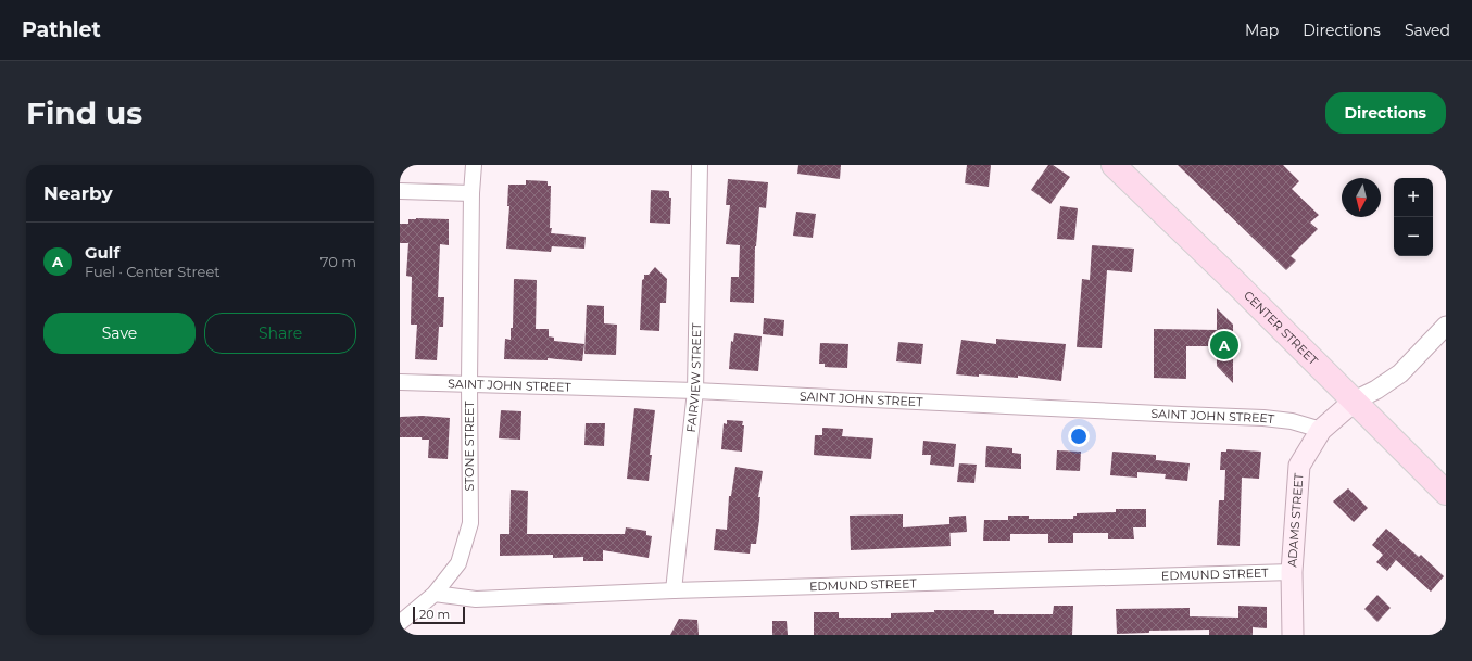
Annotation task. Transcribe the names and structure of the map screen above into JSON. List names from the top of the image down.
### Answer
{
  "streets": {
    "main road": ["CENTER STREET", "ADAMS STREET"],
    "street": [
      "FAIRVIEW STREET",
      "SAINT JOHN STREET",
      "STONE STREET",
      "EDMUND STREET"
    ]
  },
  "crossings": [
    ["CENTER STREET", "ADAMS STREET"],
    ["FAIRVIEW STREET", "SAINT JOHN STREET"],
    ["FAIRVIEW STREET", "EDMUND STREET"],
    ["SAINT JOHN STREET", "STONE STREET"],
    ["SAINT JOHN STREET", "ADAMS STREET"],
    ["STONE STREET", "EDMUND STREET"],
    ["ADAMS STREET", "EDMUND STREET"]
  ],
  "scale_bar": "20 m",
  "north": "bottom",
  "page": {
    "header": "Pathlet",
    "nav": ["Map", "Directions", "Saved"],
    "buttons": [
      "Directions",
      ["Save", "Share"]
    ],
    "title": "Find us",
    "heading": "Nearby",
    "map_buttons": ["+", "−"],
    "list": [
      {
        "mark": "A",
        "name": "Gulf",
        "note": "Fuel · Center Street",
        "value": "70 m"
      }
    ],
    "pins": "A",
    "scale": "20 m"
  }
}
